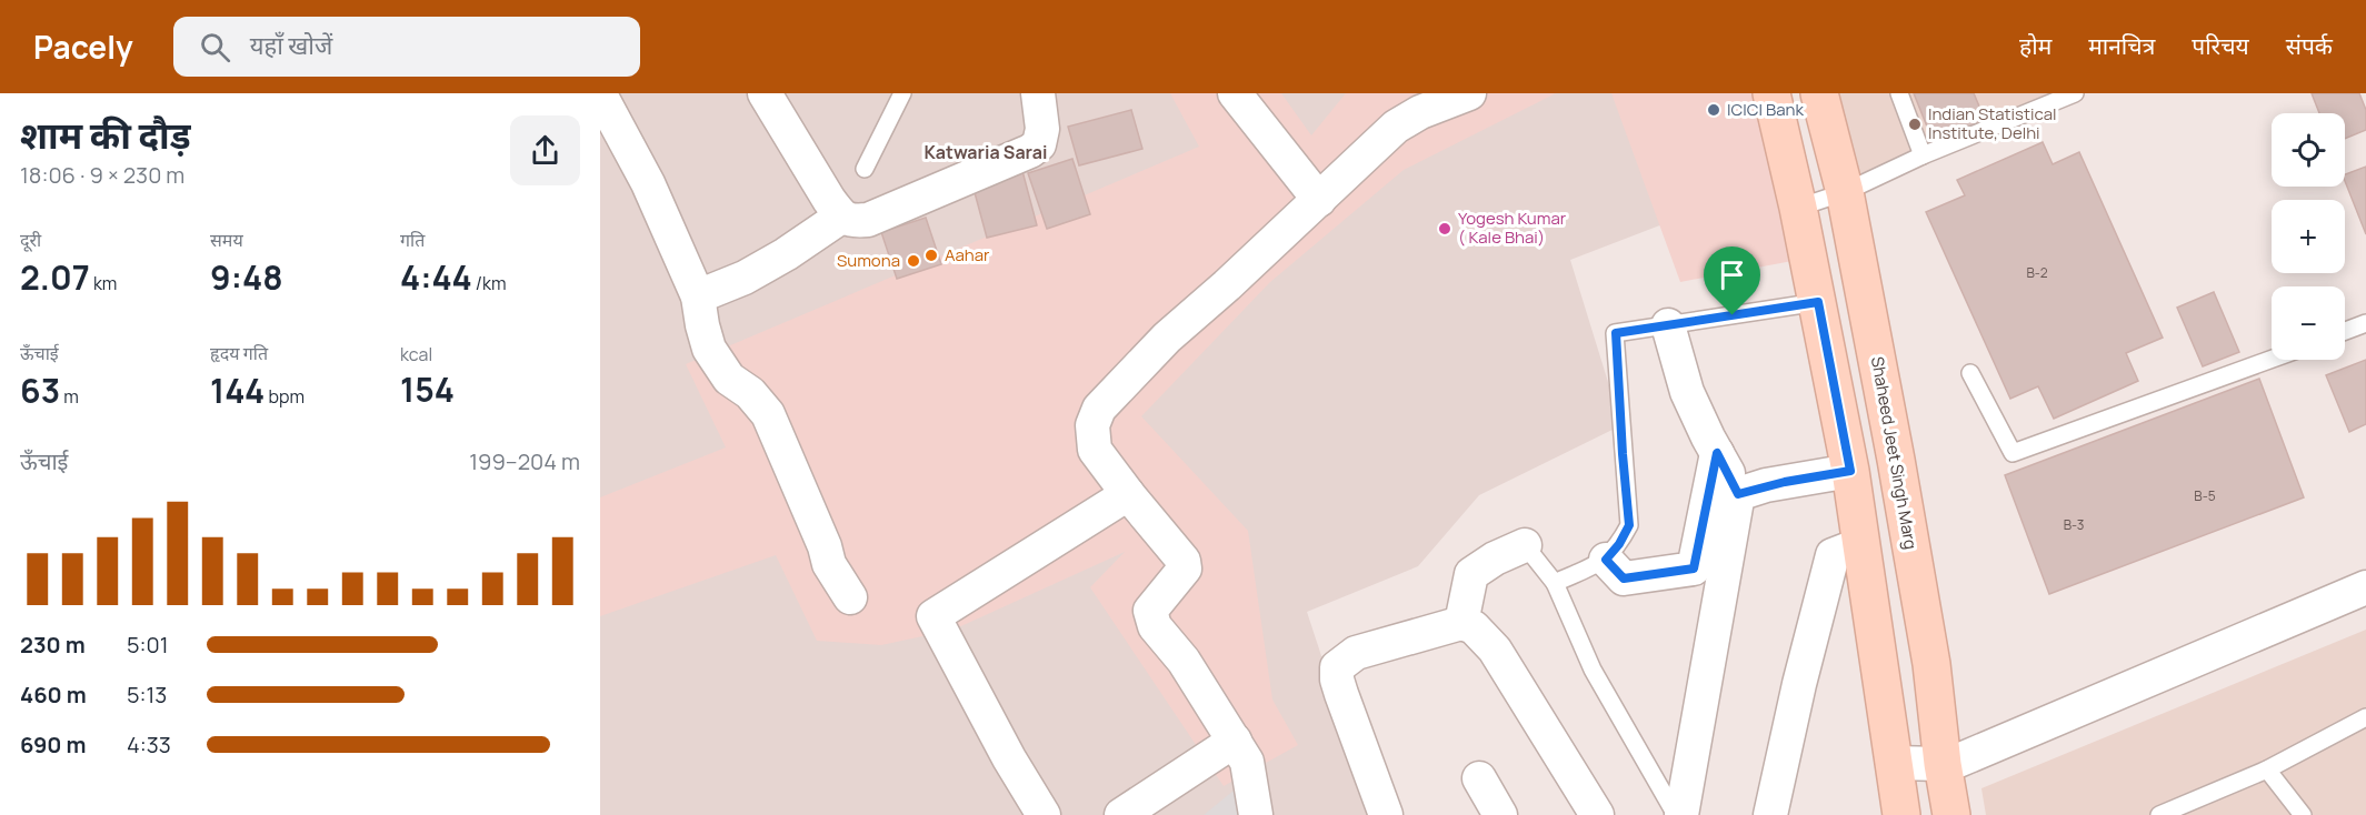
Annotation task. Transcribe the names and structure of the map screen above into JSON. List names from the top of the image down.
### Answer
{
  "streets": {
    "main road": ["Shaheed Jeet Singh Marg"]
  },
  "districts": ["Katwaria Sarai"],
  "places": [
    "ICICI Bank",
    "Indian Statistical Institute, Delhi",
    "Yogesh Kumar ( Kale Bhai)",
    "Aahar",
    "Sumona"
  ],
  "house_numbers": ["B-2", "B-5", "B-3"],
  "page": {
    "header": "Pacely",
    "search": "यहाँ खोजें",
    "nav": [
      "होम",
      "मानचित्र",
      "परिचय",
      "संपर्क"
    ],
    "heading": ["शाम की दौड़", "18:06 · 9 × 230 m"],
    "map_buttons": ["+", "−"],
    "stats": [
      ["दूरी", "2.07 km"],
      ["समय", "9:48"],
      ["गति", "4:44 /km"],
      ["ऊँचाई", "63 m"],
      ["हृदय गति", "144 bpm"],
      ["kcal", "154"]
    ],
    "chart": ["ऊँचाई", "199–204 m"],
    "list": [
      {
        "name": "230 m",
        "note": "5:01"
      },
      {
        "name": "460 m",
        "note": "5:13"
      },
      {
        "name": "690 m",
        "note": "4:33"
      }
    ]
  }
}
